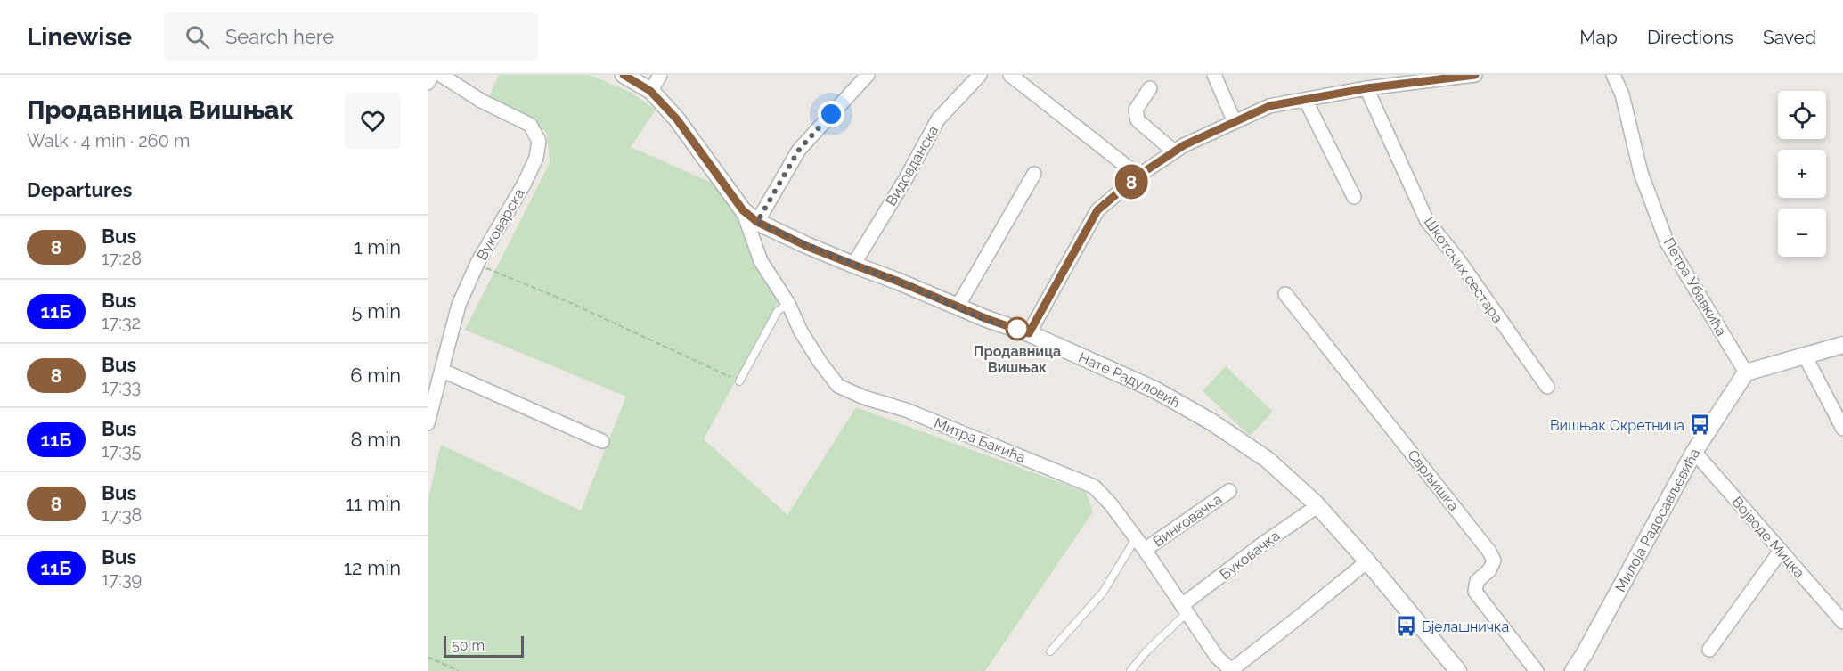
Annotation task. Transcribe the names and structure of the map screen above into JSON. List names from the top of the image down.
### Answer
{
  "streets": {
    "street": [
      "Видовданска",
      "Вуковарска",
      "Шкотских сестара",
      "Петра Убавкића",
      "Нате Радуловић",
      "Митра Бакића",
      "Сврљишка",
      "Винковачка",
      "Милоја Радосављевића",
      "Војводе Мицка",
      "Буковачка"
    ]
  },
  "crossings": [
    ["Видовданска", "Нате Радуловић"],
    ["Петра Убавкића", "Милоја Радосављевића"],
    ["Нате Радуловић", "Митра Бакића"],
    ["Нате Радуловић", "Буковачка"],
    ["Митра Бакића", "Винковачка"],
    ["Митра Бакића", "Буковачка"],
    ["Милоја Радосављевића", "Војводе Мицка"]
  ],
  "places": {
    "other": ["Продавница Вишњак"],
    "bus stop": ["Вишњак Окретница", "Бјелашничка"]
  },
  "lines": ["bus line 8"],
  "scale_bar": "50 m",
  "page": {
    "header": "Linewise",
    "search": "Search here",
    "nav": ["Map", "Directions", "Saved"],
    "heading": [
      ["Продавница Вишњак", "Walk · 4 min · 260 m"],
      "Departures"
    ],
    "on_map": "8",
    "map_buttons": ["+", "−"],
    "list": [
      {
        "mark": "8",
        "name": "Bus",
        "note": "17:28",
        "value": "1 min"
      },
      {
        "mark": "11Б",
        "name": "Bus",
        "note": "17:32",
        "value": "5 min"
      },
      {
        "mark": "8",
        "name": "Bus",
        "note": "17:33",
        "value": "6 min"
      },
      {
        "mark": "11Б",
        "name": "Bus",
        "note": "17:35",
        "value": "8 min"
      },
      {
        "mark": "8",
        "name": "Bus",
        "note": "17:38",
        "value": "11 min"
      },
      {
        "mark": "11Б",
        "name": "Bus",
        "note": "17:39",
        "value": "12 min"
      }
    ],
    "scale": "50 m"
  }
}
